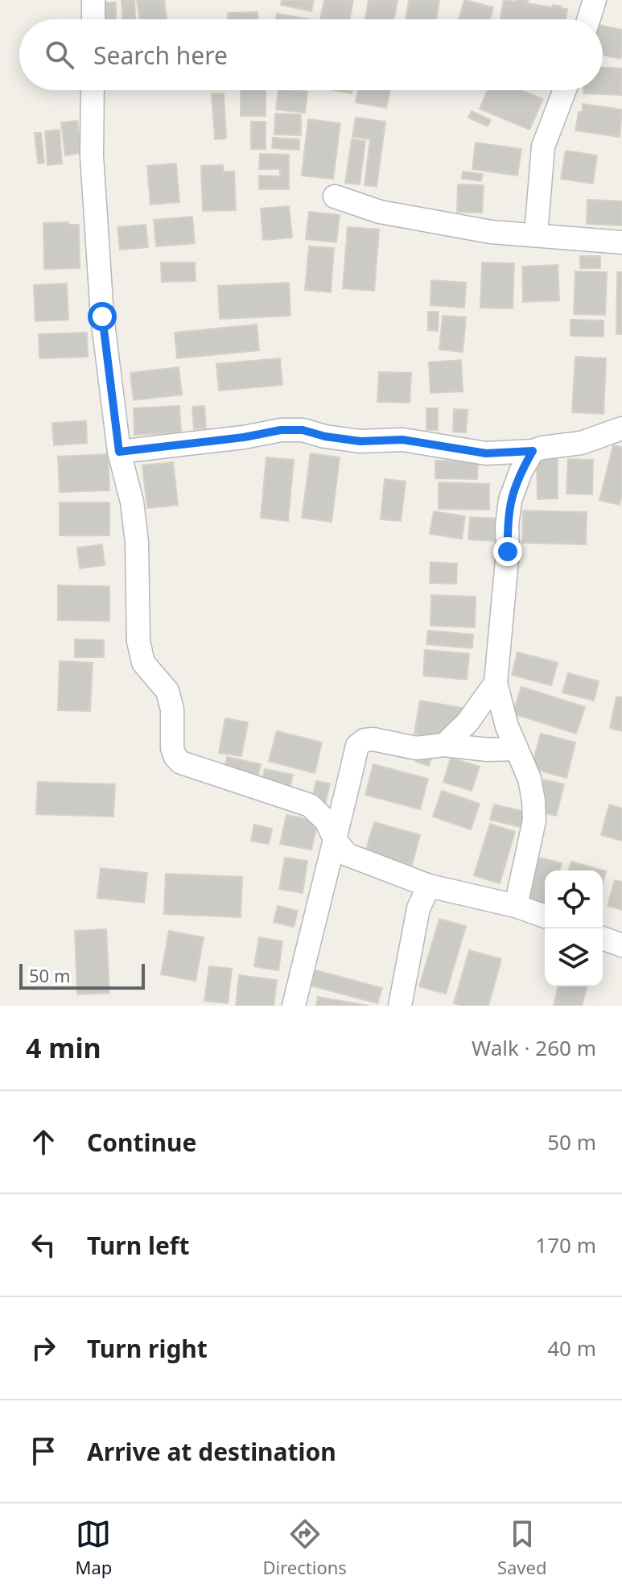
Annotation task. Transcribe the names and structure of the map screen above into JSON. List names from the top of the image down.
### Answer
{
  "scale_bar": "50 m",
  "page": {
    "search": "Search here",
    "scale": "50 m",
    "heading": ["4 min", "Walk · 260 m"],
    "list": [
      ["Continue", "50 m"],
      ["Turn left", "170 m"],
      ["Turn right", "40 m"],
      "Arrive at destination"
    ],
    "nav": ["Map", "Directions", "Saved"]
  }
}
